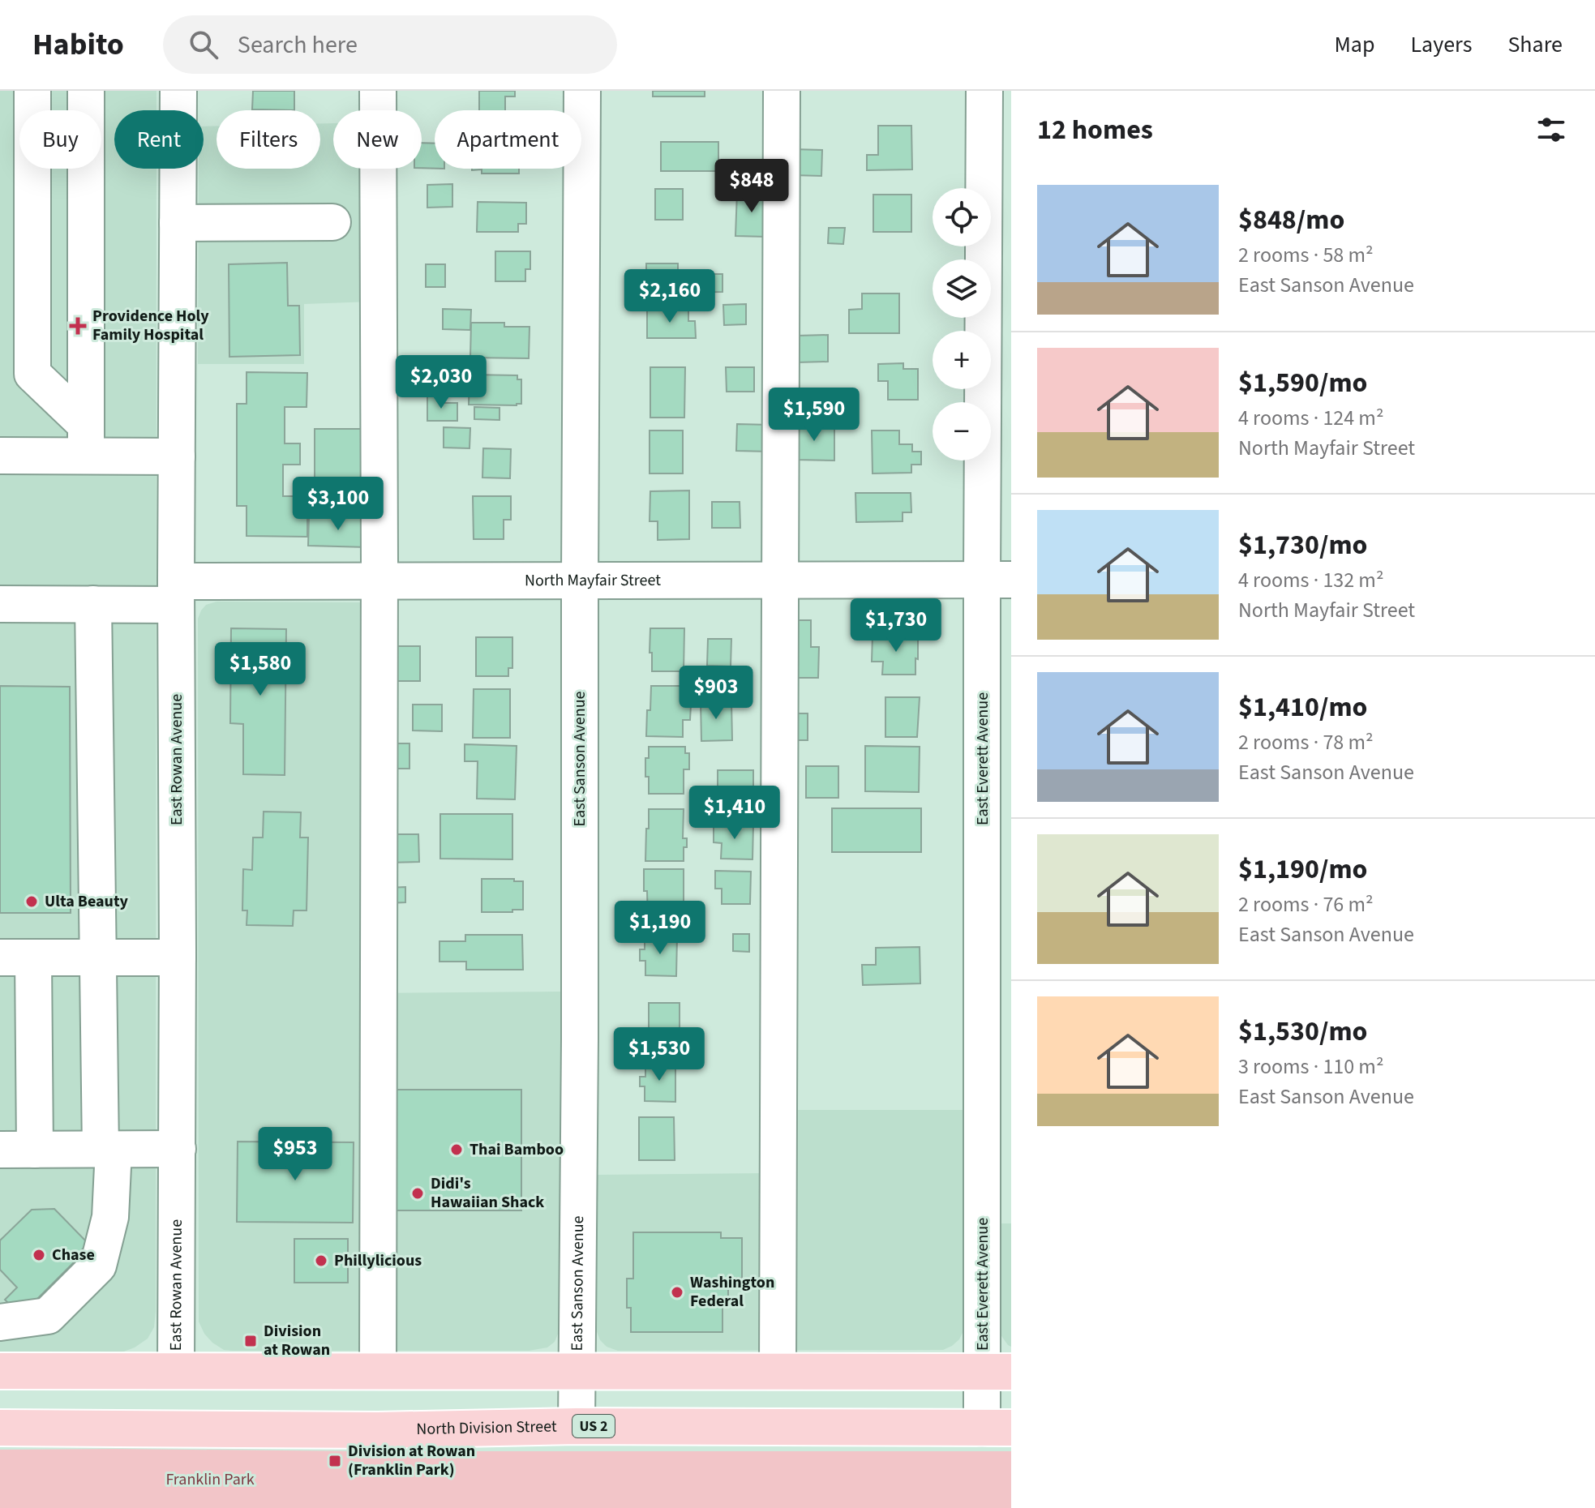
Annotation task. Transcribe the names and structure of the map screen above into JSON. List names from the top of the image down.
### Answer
{
  "streets": {
    "main road": ["East Rowan Avenue", "US 2", "North Division Street"],
    "street": ["North Mayfair Street", "East Sanson Avenue", "East Everett Avenue"]
  },
  "crossings": [
    ["North Mayfair Street", "East Sanson Avenue"],
    ["North Mayfair Street", "East Everett Avenue"],
    ["North Mayfair Street", "East Rowan Avenue"],
    ["East Sanson Avenue", "North Division Street"],
    ["East Everett Avenue", "North Division Street"],
    ["East Rowan Avenue", "North Division Street"]
  ],
  "parks": ["Franklin Park"],
  "places": {
    "health": ["Providence Holy Family Hospital"],
    "other": [
      "Ulta Beauty",
      "Thai Bamboo",
      "Didi's Hawaiian Shack",
      "Chase",
      "Phillylicious",
      "Washington Federal"
    ],
    "transit": ["Division at Rowan", "Division at Rowan (Franklin Park)"]
  },
  "page": {
    "header": "Habito",
    "search": "Search here",
    "nav": ["Map", "Layers", "Share"],
    "heading": "12 homes",
    "chip": [
      "Buy",
      "Rent",
      "Filters",
      "New",
      "Apartment"
    ],
    "price": [
      "$848",
      "$2,160",
      "$2,030",
      "$1,590",
      "$3,100",
      "$1,730",
      "$1,580",
      "$903",
      "$1,410",
      "$1,190",
      "$1,530",
      "$953"
    ],
    "list": [
      {
        "name": "$848/mo",
        "note": "2 rooms · 58 m² · East Sanson Avenue"
      },
      {
        "name": "$1,590/mo",
        "note": "4 rooms · 124 m² · North Mayfair Street"
      },
      {
        "name": "$1,730/mo",
        "note": "4 rooms · 132 m² · North Mayfair Street"
      },
      {
        "name": "$1,410/mo",
        "note": "2 rooms · 78 m² · East Sanson Avenue"
      },
      {
        "name": "$1,190/mo",
        "note": "2 rooms · 76 m² · East Sanson Avenue"
      },
      {
        "name": "$1,530/mo",
        "note": "3 rooms · 110 m² · East Sanson Avenue"
      }
    ],
    "map_buttons": ["+", "−"]
  }
}
